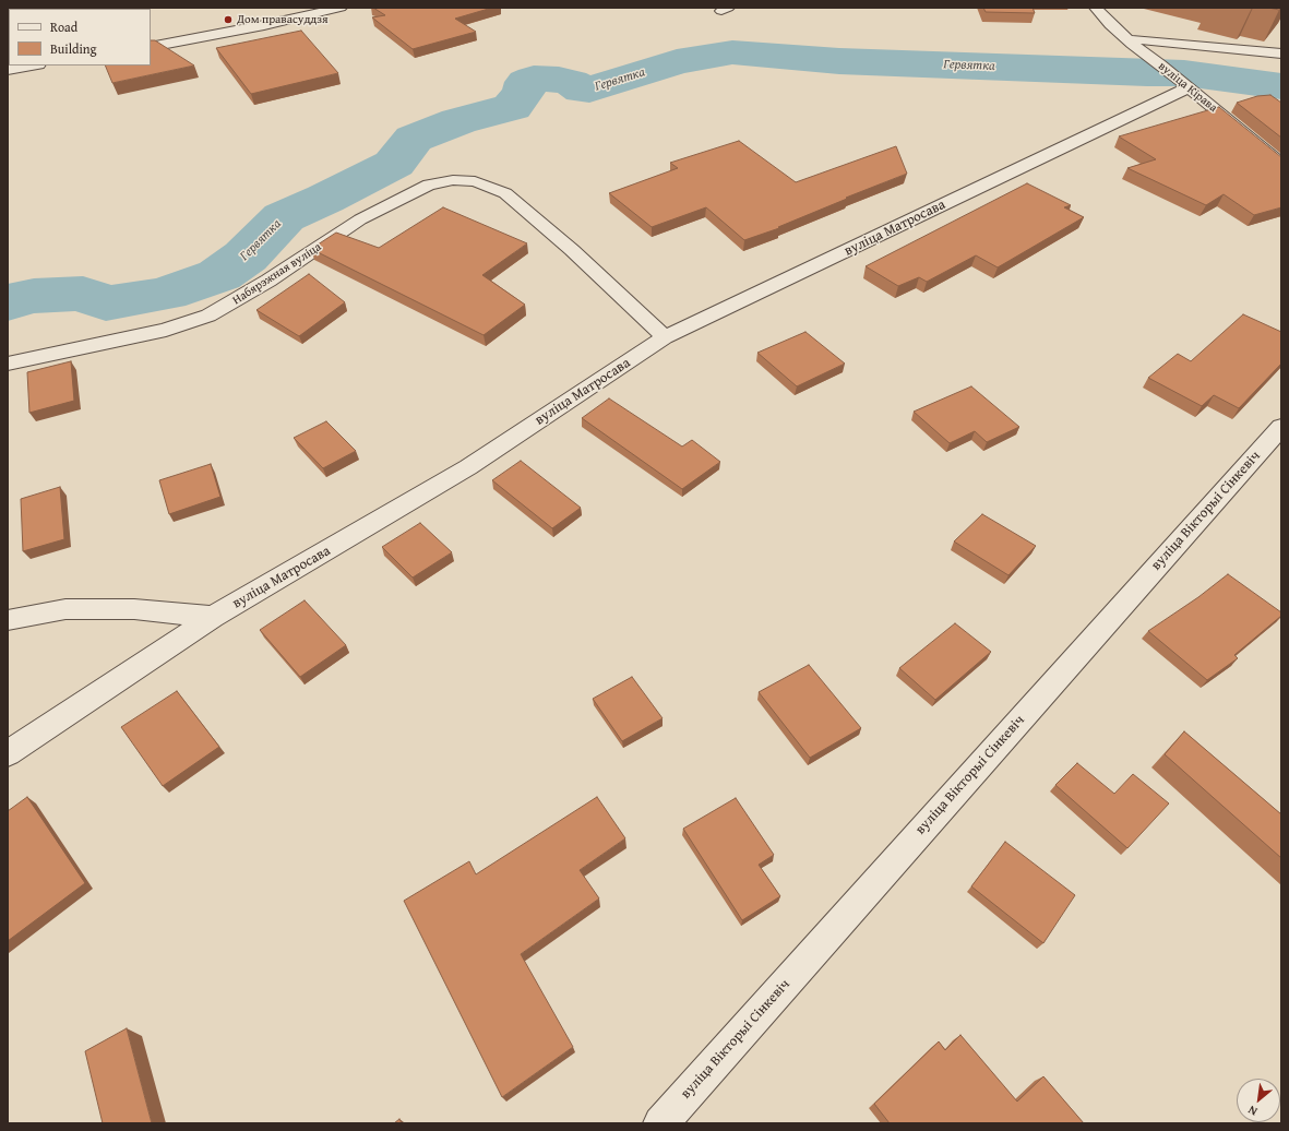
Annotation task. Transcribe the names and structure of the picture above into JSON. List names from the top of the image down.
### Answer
{
  "streets": {
    "street": [
      "вуліца Кірава",
      "вуліца Матросава",
      "Набярэжная вуліца",
      "вуліца Вікторыі Сінкевіч"
    ]
  },
  "crossings": [
    ["вуліца Кірава", "вуліца Матросава"],
    ["вуліца Матросава", "Набярэжная вуліца"]
  ],
  "water": ["Гервятка"],
  "places": ["Дом правасуддзя"],
  "legend": ["Road", "Building"],
  "north": "bottom left"
}
